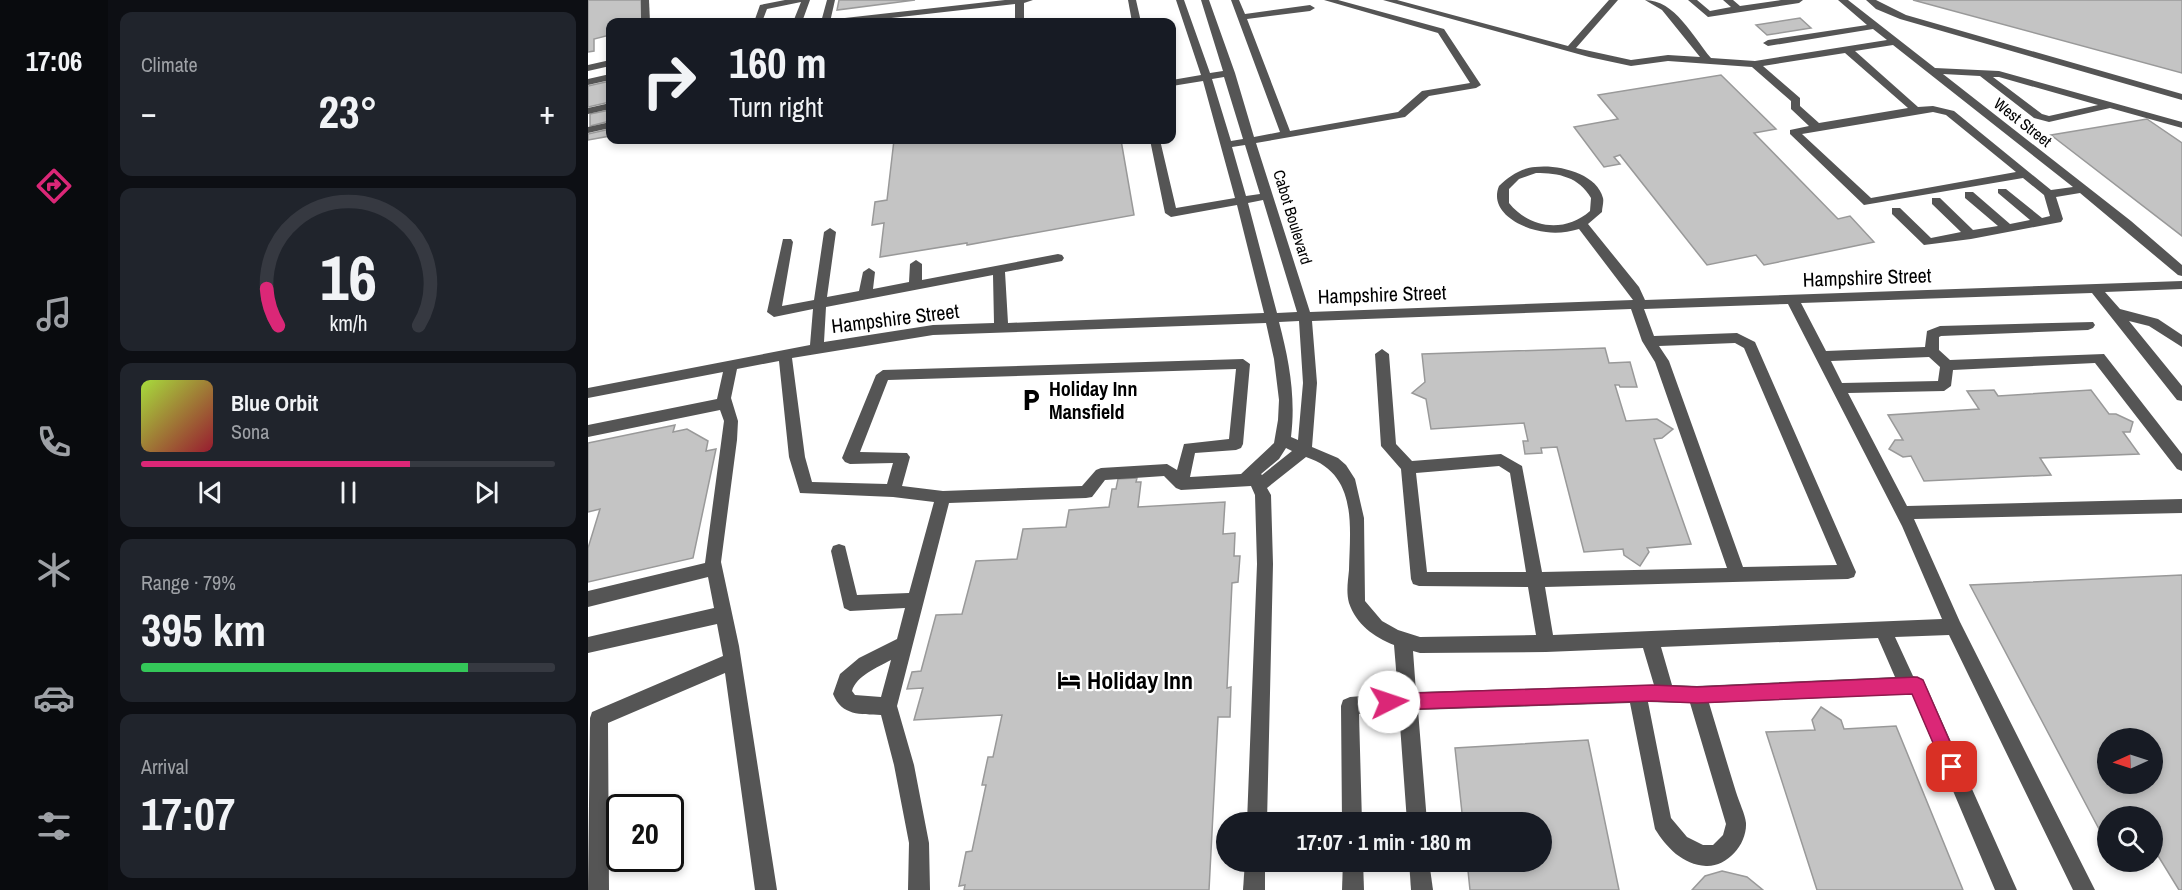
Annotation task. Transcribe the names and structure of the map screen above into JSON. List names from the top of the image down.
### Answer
{
  "streets": {
    "street": ["West Street", "Cabot Boulevard", "Hampshire Street"]
  },
  "crossings": [
    ["Cabot Boulevard", "Hampshire Street"]
  ],
  "places": {
    "parking": ["Holiday Inn Mansfield"],
    "hotel": ["Holiday Inn"]
  },
  "north": "left",
  "page": {
    "tabs": "17:06",
    "tile": [
      "Climate",
      ["Range · 79%", "395 km"],
      ["Arrival", "17:07"]
    ],
    "turn": ["160 m", "Turn right"],
    "heat": ["−", "23°", "+"],
    "song": ["Blue Orbit", "Sona"],
    "limit": "20",
    "trip": "17:07 · 1 min · 180 m",
    "gauge": ["16", "km/h"]
  }
}
